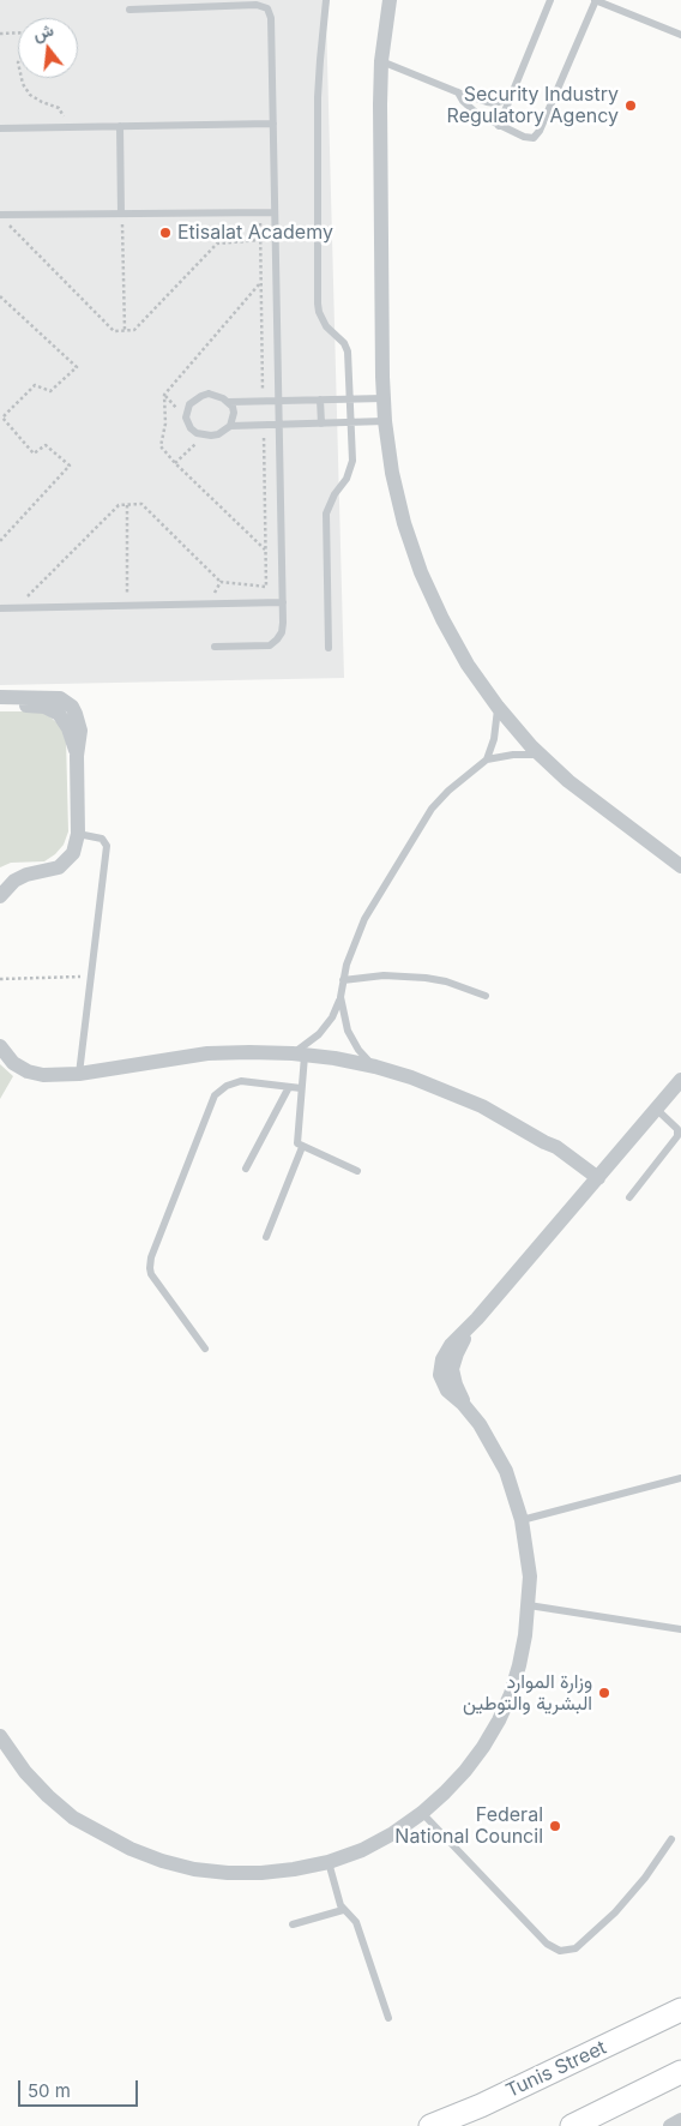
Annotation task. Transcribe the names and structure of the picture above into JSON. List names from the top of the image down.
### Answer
{
  "streets": {
    "main road": ["Tunis Street"]
  },
  "places": [
    "Security Industry Regulatory Agency",
    "Etisalat Academy",
    "وزارة الموارد البشرية والتوطين",
    "Federal National Council"
  ],
  "scale_bar": "50 m",
  "north": "top"
}
